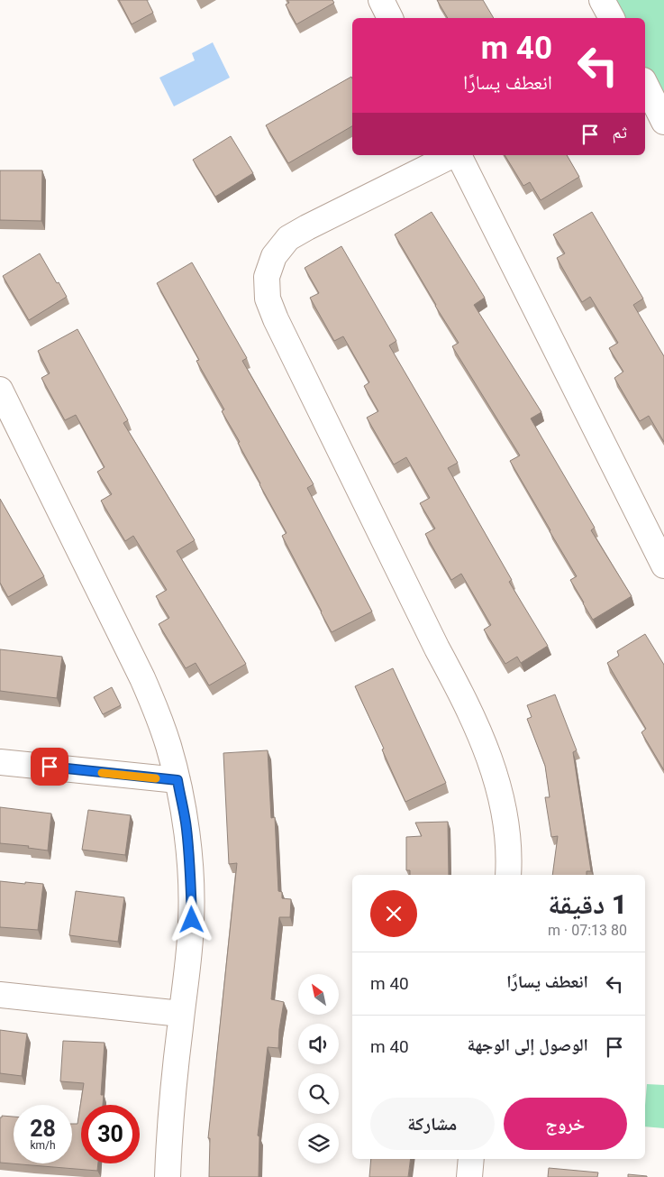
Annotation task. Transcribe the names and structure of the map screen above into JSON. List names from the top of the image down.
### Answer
{
  "north": "top left",
  "page": {
    "turn": ["40 m", "انعطف يسارًا"],
    "then": "ثم",
    "heading": ["1 دقيقة", "80 m · 07:13"],
    "list": [
      {
        "name": "انعطف يسارًا",
        "value": "40 m"
      },
      {
        "name": "الوصول إلى الوجهة",
        "value": "40 m"
      }
    ],
    "buttons": ["خروج", "مشاركة"],
    "speed": "28 km/h",
    "limit": "30"
  }
}
